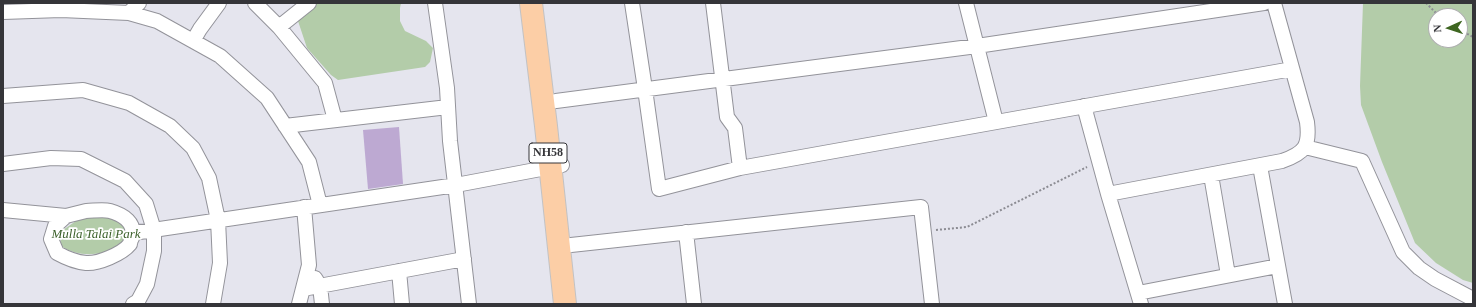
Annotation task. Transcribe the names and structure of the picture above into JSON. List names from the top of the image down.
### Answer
{
  "streets": {
    "highway": ["NH58"]
  },
  "parks": ["Mulla Talai Park"],
  "north": "left"
}
